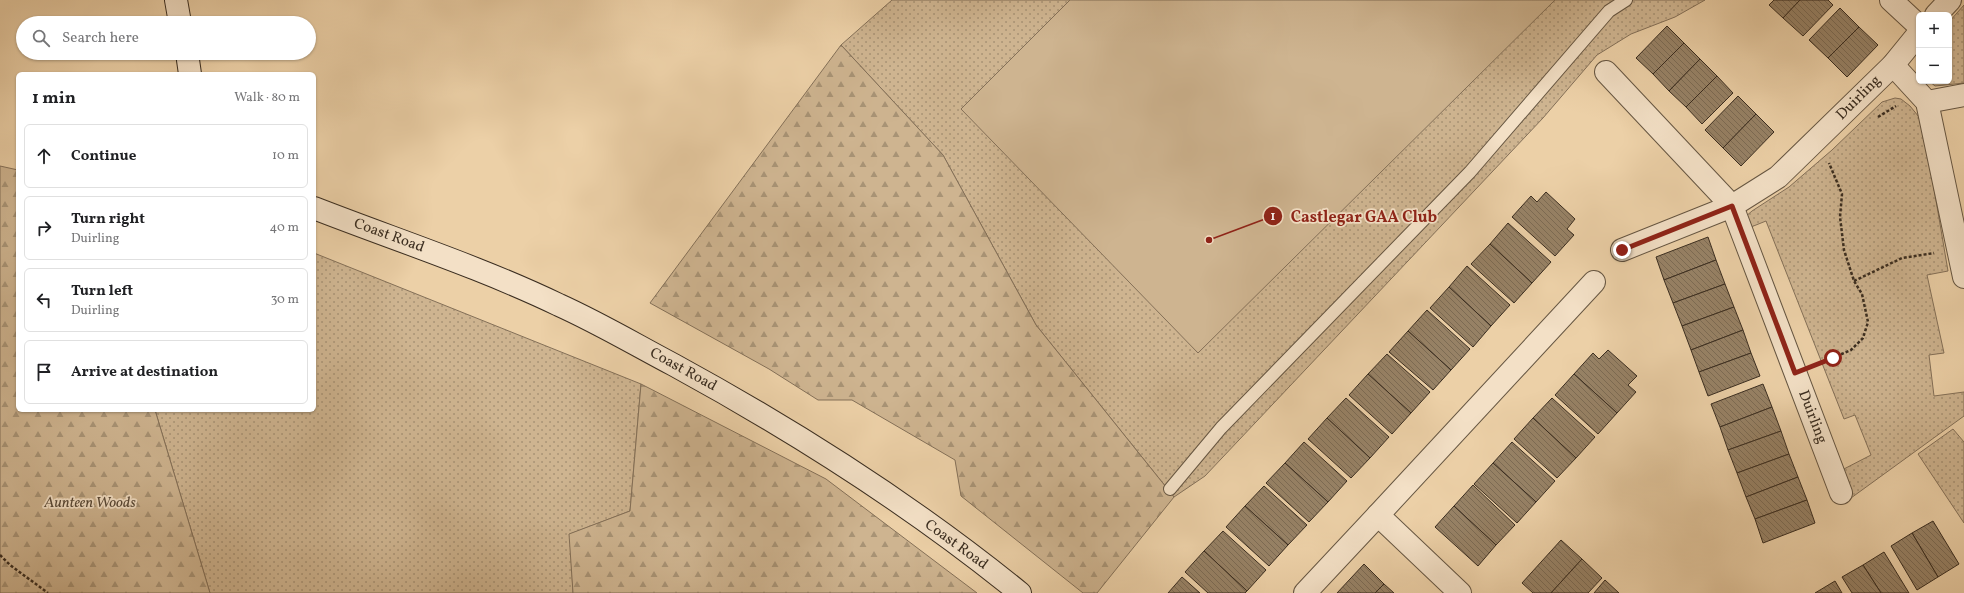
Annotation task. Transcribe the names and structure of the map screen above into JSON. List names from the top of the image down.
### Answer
{
  "streets": {
    "street": ["Duirling", "Coast Road"]
  },
  "parks": ["Aunteen Woods"],
  "places": ["Castlegar GAA Club"],
  "page": {
    "map_buttons": ["+", "−"],
    "search": "Search here",
    "heading": ["1 min", "Walk · 80 m"],
    "list": [
      ["Continue", "10 m"],
      ["Turn right", "Duirling", "40 m"],
      ["Turn left", "Duirling", "30 m"],
      "Arrive at destination"
    ]
  }
}
